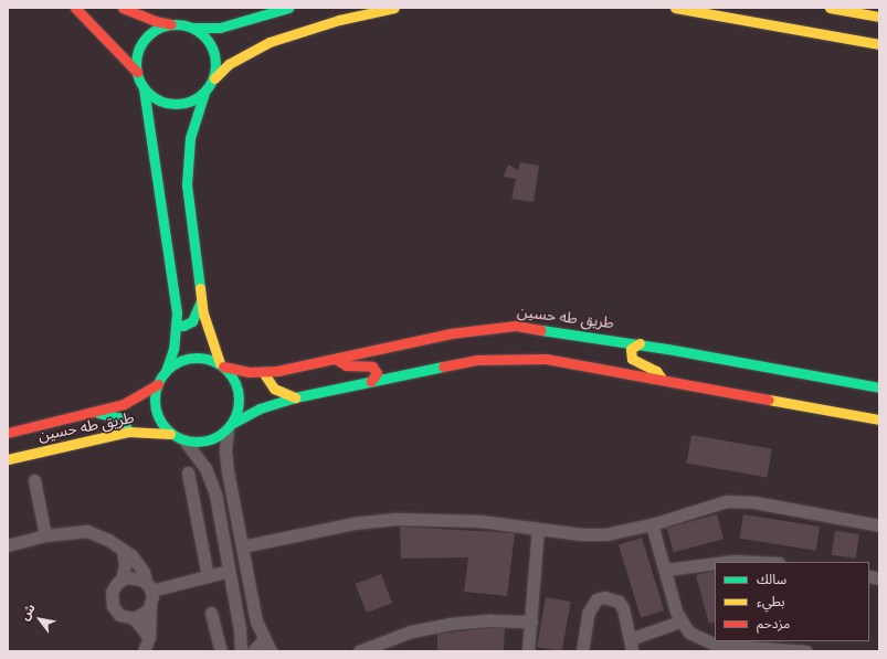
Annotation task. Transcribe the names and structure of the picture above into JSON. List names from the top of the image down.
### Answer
{
  "streets": {
    "main road": ["طريق طه حسين"]
  },
  "legend": ["سالك", "بطيء", "مزدحم"],
  "north": "top left"
}
